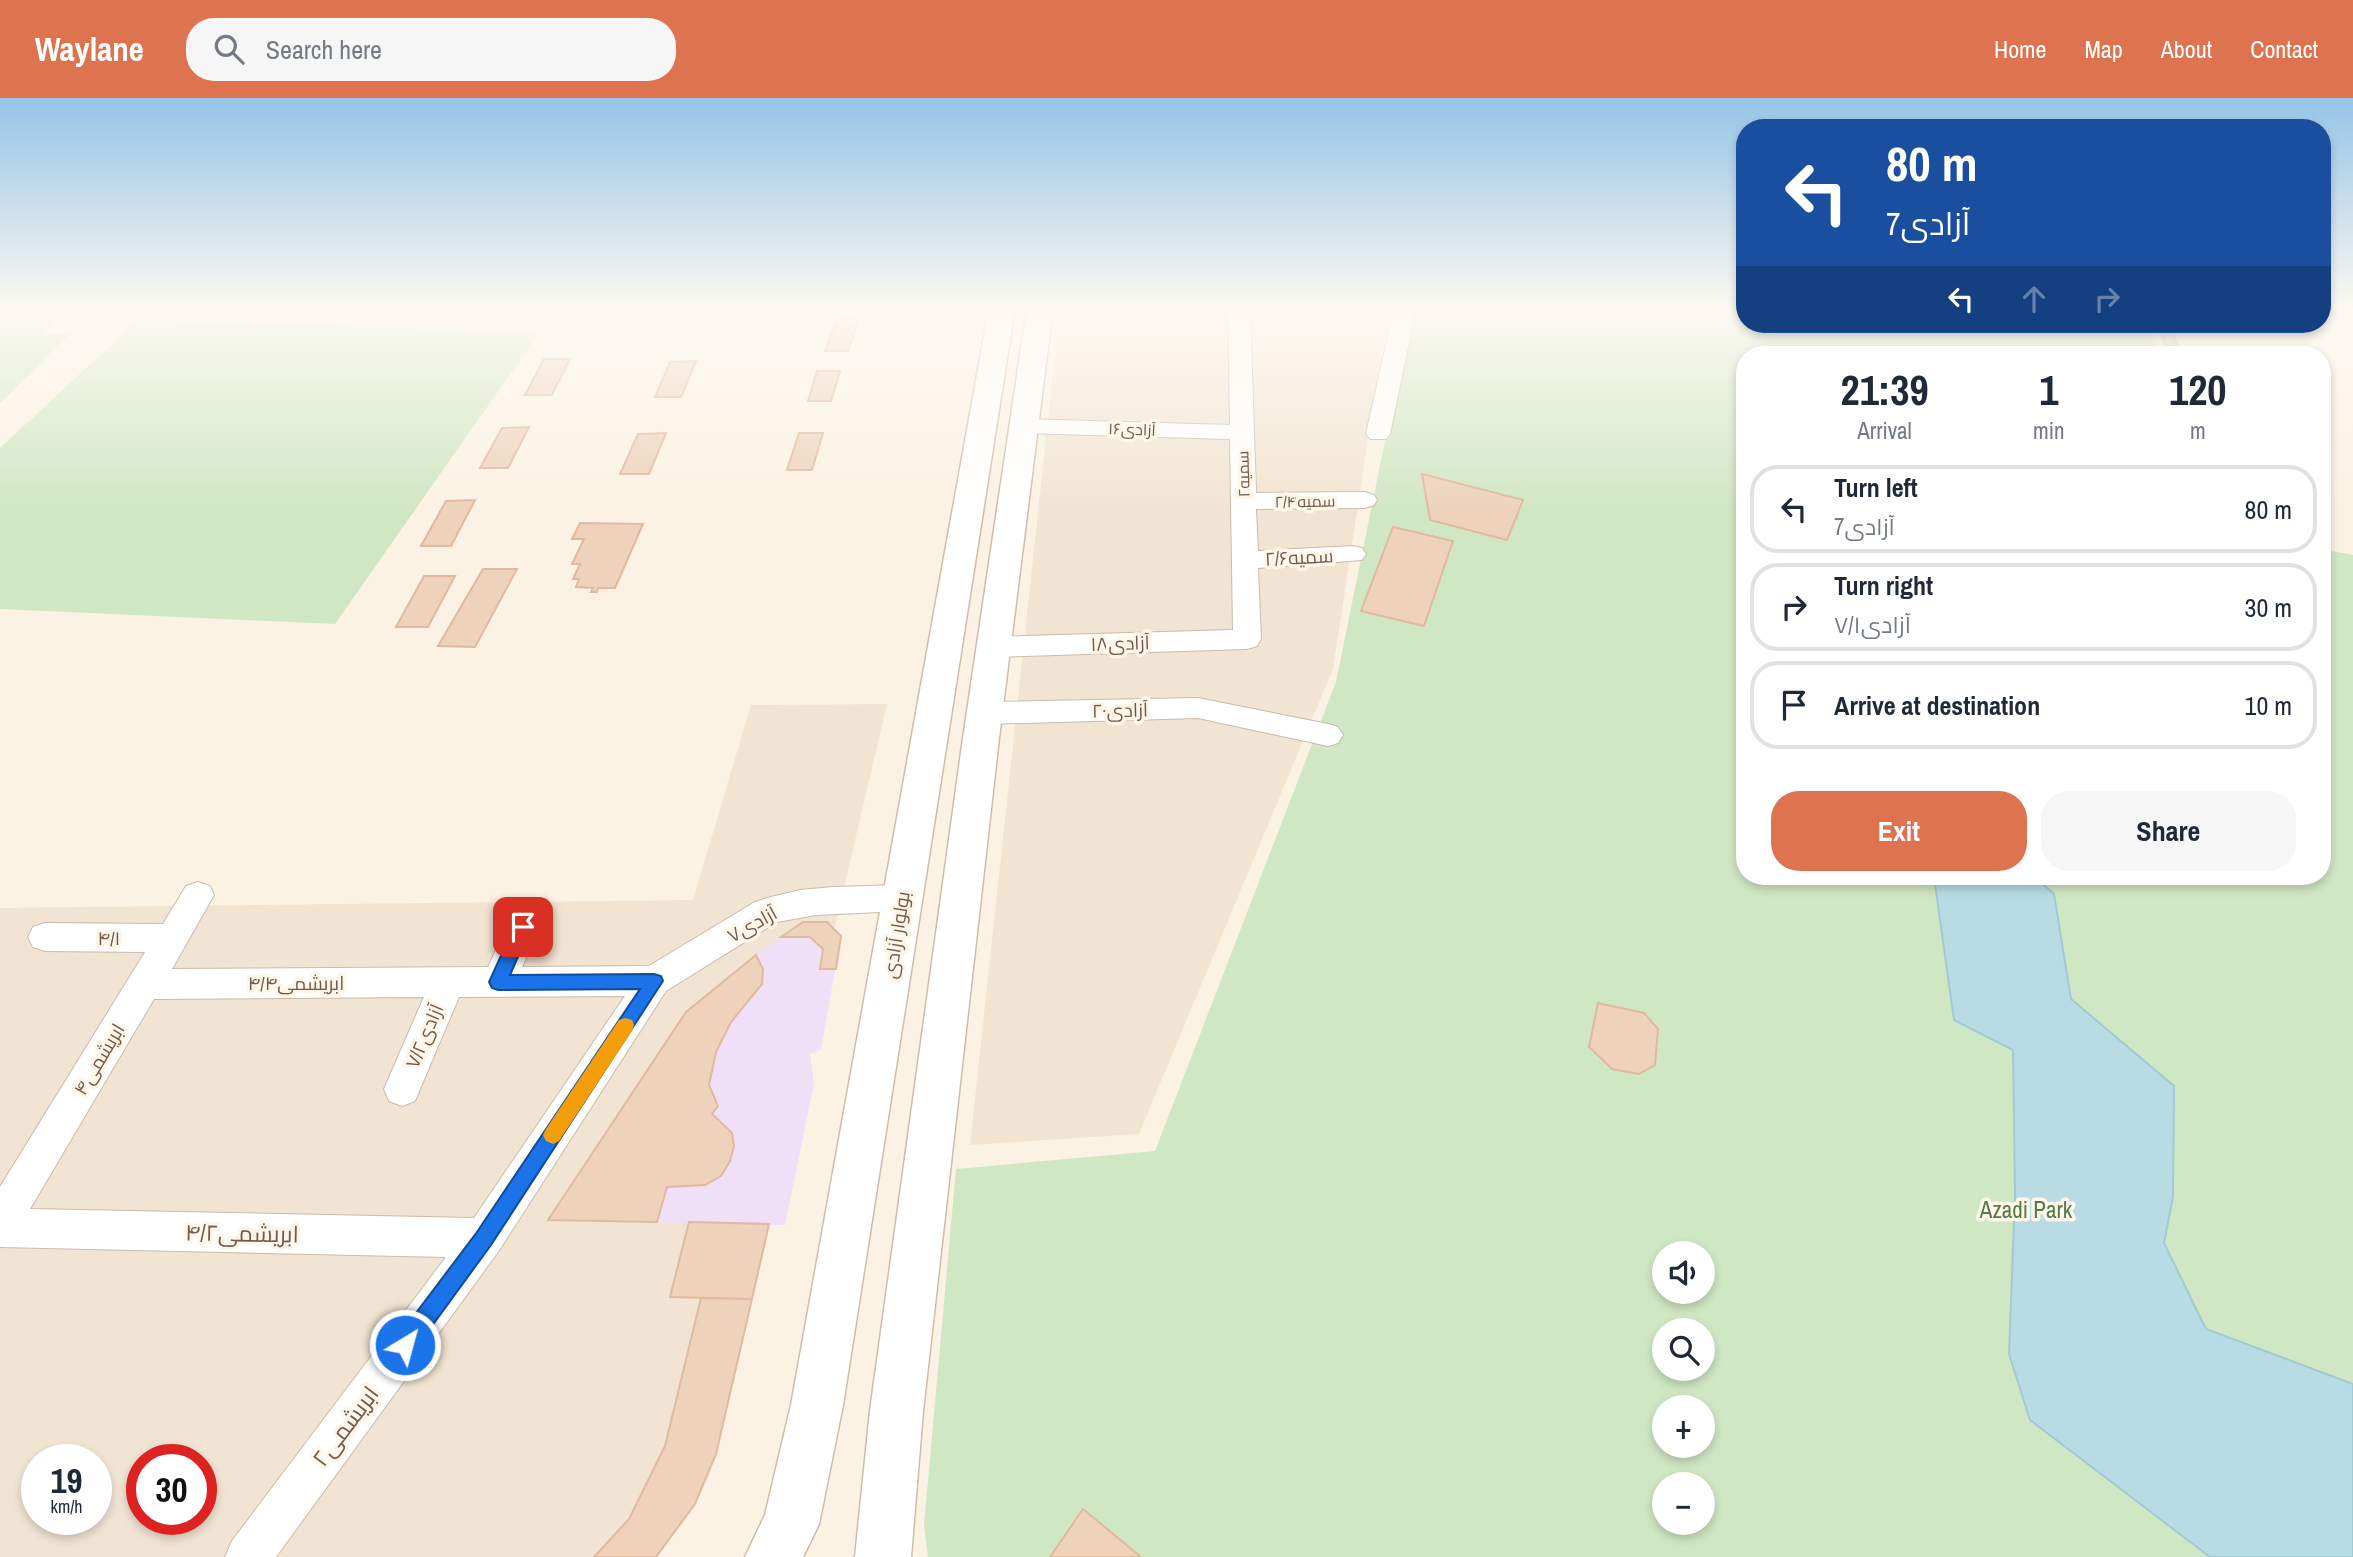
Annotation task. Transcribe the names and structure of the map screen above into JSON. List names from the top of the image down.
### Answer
{
  "streets": {
    "main road": ["بولوار آزادی"],
    "street": [
      "آزادی۱۶",
      "۲سمیه",
      "سمیه۲/۴",
      "سمیه۲/۶",
      "آزادی۱۸",
      "آزادی۲۰",
      "آزادی۷",
      "۴/۱",
      "ابریشمی۴/۴",
      "۷/۲آزادی",
      "ابریشمی۴",
      "ابریشمی۴/۲",
      "ابریشمی۲"
    ]
  },
  "crossings": [
    ["آزادی۱۶", "۲سمیه"],
    ["۲سمیه", "سمیه۲/۴"],
    ["۲سمیه", "سمیه۲/۶"],
    ["۲سمیه", "آزادی۱۸"],
    ["آزادی۷", "بولوار آزادی"],
    ["آزادی۷", "ابریشمی۴/۴"],
    ["آزادی۷", "ابریشمی۲"],
    ["۴/۱", "ابریشمی۴"],
    ["ابریشمی۴/۴", "۷/۲آزادی"],
    ["ابریشمی۴/۴", "ابریشمی۴"],
    ["ابریشمی۴/۴", "ابریشمی۲"],
    ["ابریشمی۴", "ابریشمی۴/۲"],
    ["ابریشمی۴/۲", "ابریشمی۲"]
  ],
  "parks": ["Azadi Park"],
  "page": {
    "header": "Waylane",
    "search": "Search here",
    "nav": [
      "Home",
      "Map",
      "About",
      "Contact"
    ],
    "turn": ["80 m", "7آزادی"],
    "eta": [
      "21:39",
      "Arrival",
      "1",
      "min",
      "120",
      "m"
    ],
    "list": [
      {
        "name": "Turn left",
        "note": "7آزادی",
        "value": "80 m"
      },
      {
        "name": "Turn right",
        "note": "۷/۱آزادی",
        "value": "30 m"
      },
      {
        "name": "Arrive at destination",
        "value": "10 m"
      }
    ],
    "buttons": ["Exit", "Share"],
    "map_buttons": ["+", "−"],
    "speed": "19 km/h",
    "limit": "30"
  }
}
